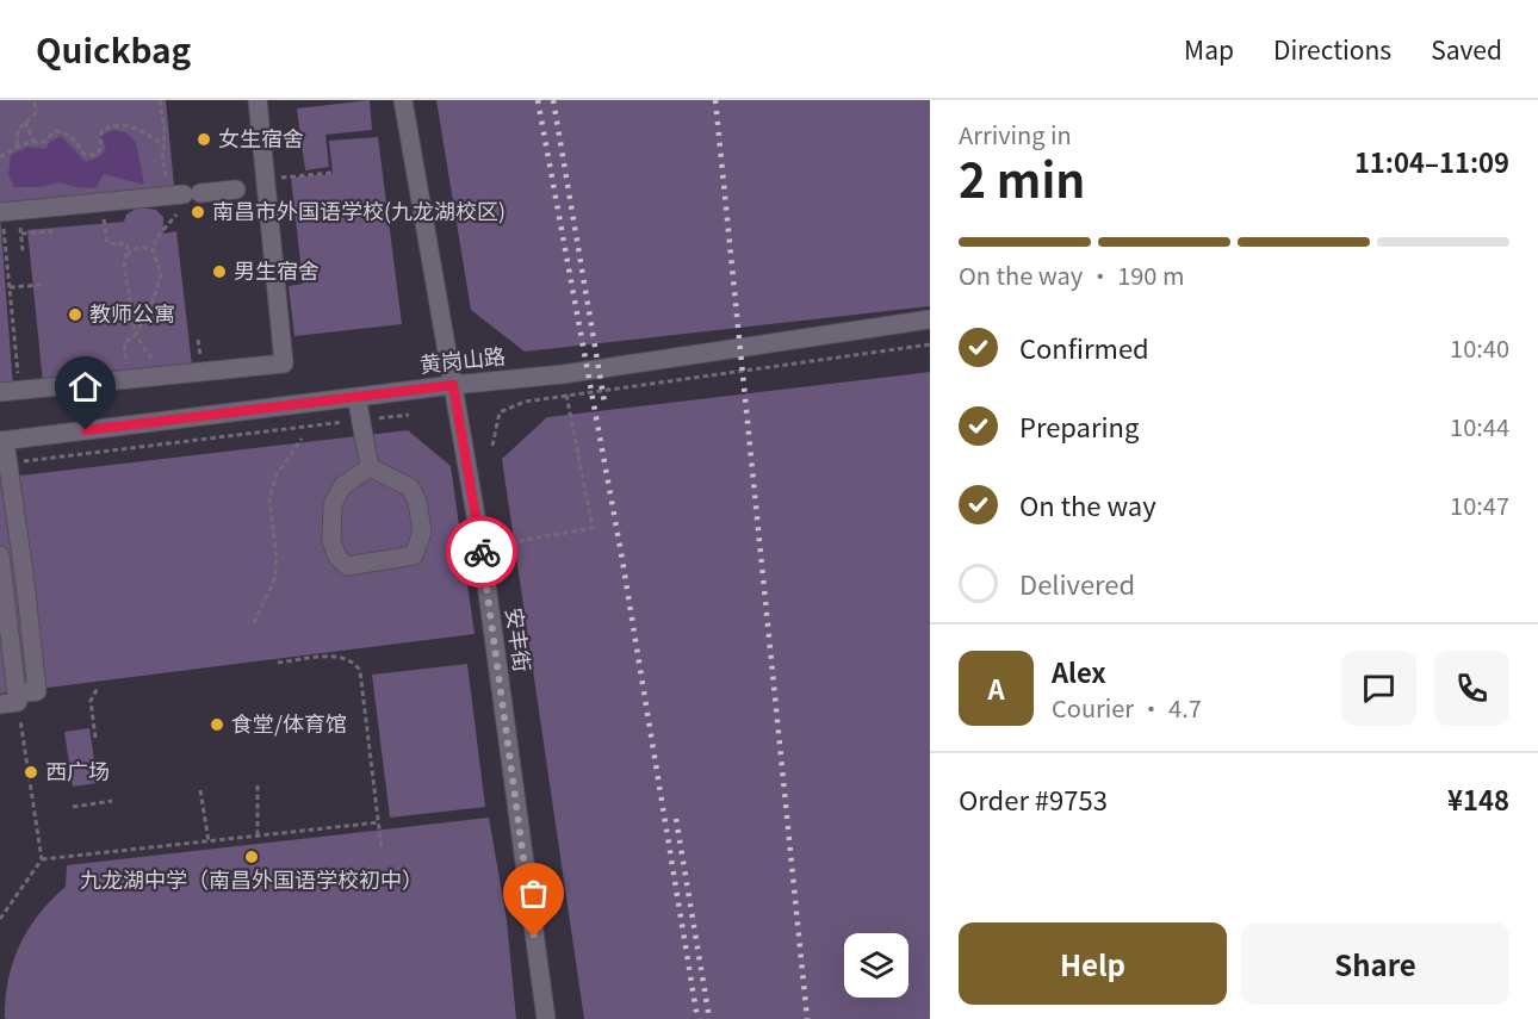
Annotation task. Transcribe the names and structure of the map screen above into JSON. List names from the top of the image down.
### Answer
{
  "streets": {
    "street": ["黄岗山路", "安丰街"]
  },
  "crossings": [
    ["黄岗山路", "安丰街"]
  ],
  "places": [
    "女生宿舍",
    "南昌市外国语学校(九龙湖校区)",
    "男生宿舍",
    "教师公寓",
    "食堂/体育馆",
    "西广场",
    "九龙湖中学（南昌外国语学校初中）"
  ],
  "page": {
    "header": "Quickbag",
    "nav": ["Map", "Directions", "Saved"],
    "heading": ["2 min", "Arriving in", "11:04–11:09"],
    "panel": [
      "Alex",
      "Courier · 4.7",
      "Order #9753",
      "¥148"
    ],
    "bar": "On the way · 190 m",
    "list": [
      ["Confirmed", "10:40"],
      ["Preparing", "10:44"],
      ["On the way", "10:47"],
      "Delivered"
    ],
    "round": "A",
    "buttons": ["Help", "Share"]
  }
}
